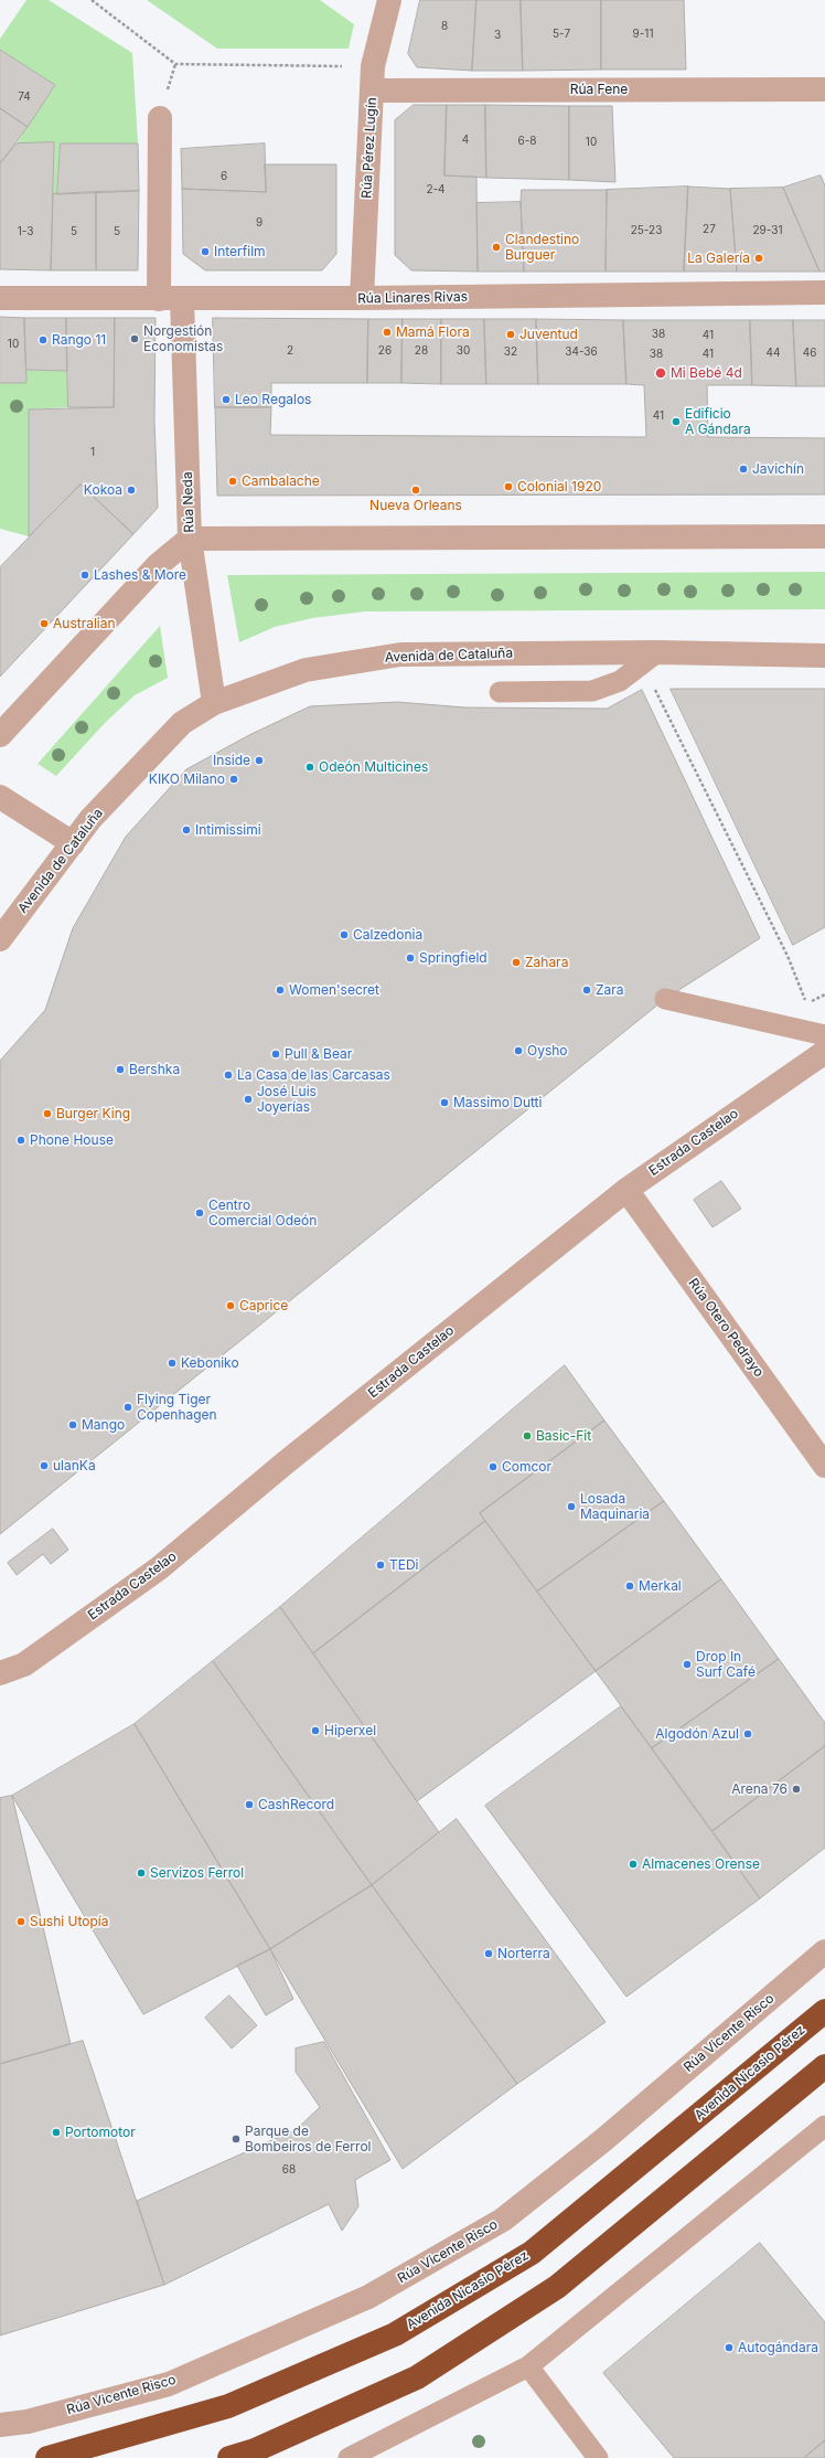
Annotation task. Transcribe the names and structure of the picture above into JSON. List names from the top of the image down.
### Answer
{
  "streets": {
    "highway": ["Avenida Nicasio Pérez"],
    "street": [
      "Rúa Fene",
      "Rúa Pérez Lugín",
      "Rúa Linares Rivas",
      "Rúa Neda",
      "Avenida de Cataluña",
      "Estrada Castelao",
      "Rúa Otero Pedrayo",
      "Rúa Vicente Risco"
    ]
  },
  "crossings": [
    ["Rúa Fene", "Rúa Pérez Lugín"],
    ["Rúa Pérez Lugín", "Rúa Linares Rivas"],
    ["Rúa Linares Rivas", "Rúa Neda"],
    ["Rúa Neda", "Avenida de Cataluña"],
    ["Estrada Castelao", "Rúa Otero Pedrayo"]
  ],
  "places": [
    "Clandestino Burguer",
    "Interfilm",
    "La Galería",
    "Mamá Flora",
    "Juventud",
    "Norgestión Economistas",
    "Rango 11",
    "Mi Bebé 4d",
    "Leo Regalos",
    "Edificio A Gándara",
    "Javichín",
    "Cambalache",
    "Colonial 1920",
    "Kokoa",
    "Nueva Orleans",
    "Lashes & More",
    "Australian",
    "Inside",
    "Odeón Multicines",
    "KIKO Milano",
    "Intimissimi",
    "Calzedonia",
    "Springfield",
    "Zahara",
    "Women'secret",
    "Zara",
    "Oysho",
    "Pull & Bear",
    "Bershka",
    "La Casa de las Carcasas",
    "José Luis Joyerías",
    "Massimo Dutti",
    "Burger King",
    "Phone House",
    "Centro Comercial Odeón",
    "Caprice",
    "Keboniko",
    "Flying Tiger Copenhagen",
    "Mango",
    "Basic-Fit",
    "ulanKa",
    "Comcor",
    "Losada Maquinaria",
    "TEDi",
    "Merkal",
    "Drop In Surf Café",
    "Hiperxel",
    "Algodón Azul",
    "Arena 76",
    "CashRecord",
    "Almacenes Orense",
    "Servizos Ferrol",
    "Sushi Utopía",
    "Norterra",
    "Portomotor",
    "Parque de Bombeiros de Ferrol",
    "Autogándara"
  ],
  "house_numbers": [
    "8",
    "5-7",
    "9-11",
    "3",
    "74",
    "4",
    "6-8",
    "10",
    "6",
    "2-4",
    "9",
    "27",
    "25-23",
    "29-31",
    "1-3",
    "5",
    "5",
    "38",
    "41",
    "10",
    "2",
    "26",
    "28",
    "30",
    "32",
    "34-36",
    "44",
    "46",
    "38",
    "41",
    "41",
    "1",
    "68"
  ]
}
